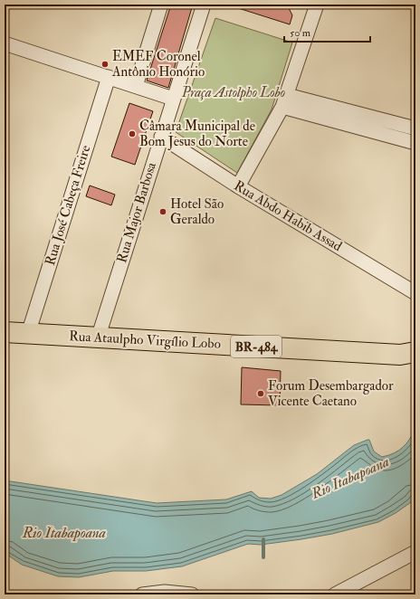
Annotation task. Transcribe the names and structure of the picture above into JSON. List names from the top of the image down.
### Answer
{
  "streets": {
    "main road": ["Rua Ataulpho Virgílio Lobo", "BR-484"],
    "street": ["Rua José Cabeça Freire", "Rua Major Barbosa", "Rua Abdo Habib Assad"]
  },
  "crossings": [
    ["Rua José Cabeça Freire", "Rua Ataulpho Virgílio Lobo"],
    ["Rua Major Barbosa", "Rua Abdo Habib Assad"],
    ["Rua Major Barbosa", "Rua Ataulpho Virgílio Lobo"]
  ],
  "water": ["Rio Itabapoana"],
  "parks": ["Praça Astolpho Lobo"],
  "places": [
    "EMEF Coronel Antônio Honório",
    "Câmara Municipal de Bom Jesus do Norte",
    "Hotel São Geraldo",
    "Forum Desembargador Vicente Caetano"
  ],
  "scale_bar": "50 m"
}
